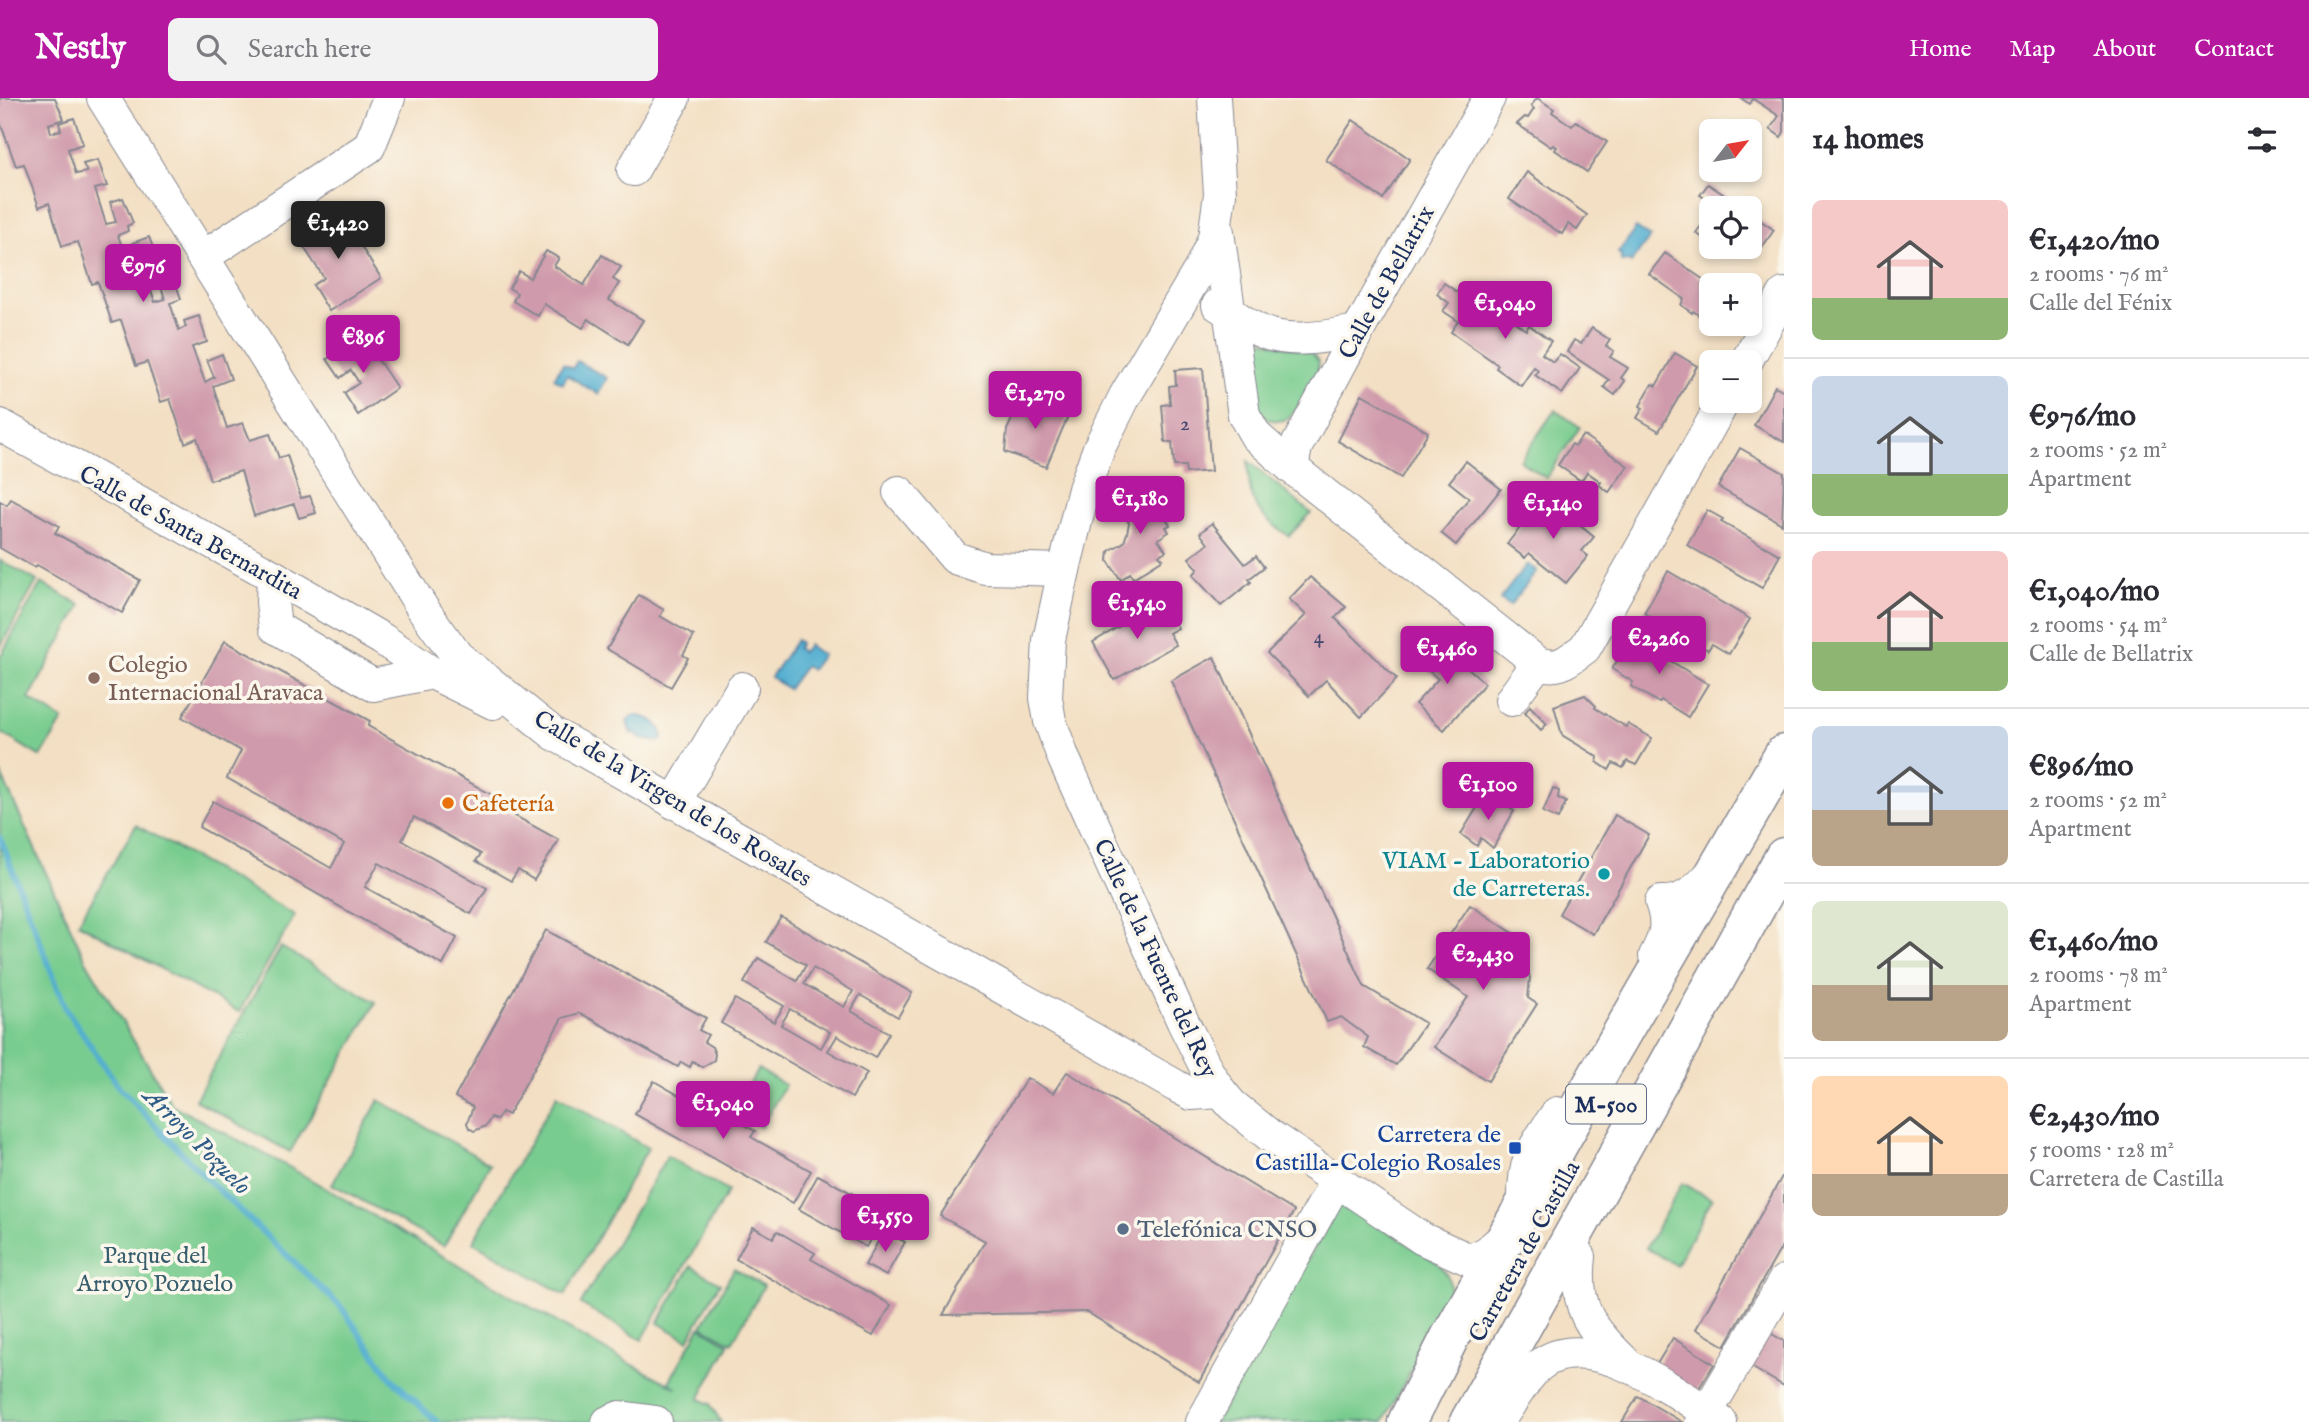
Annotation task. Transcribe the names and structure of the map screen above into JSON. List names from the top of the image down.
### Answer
{
  "streets": {
    "highway": ["M-500", "Carretera de Castilla"],
    "street": [
      "Calle de Bellatrix",
      "Calle de Santa Bernardita",
      "Calle de la Virgen de los Rosales",
      "Calle de la Fuente del Rey"
    ]
  },
  "crossings": [
    ["Calle de Santa Bernardita", "Calle de la Virgen de los Rosales"],
    ["Calle de la Virgen de los Rosales", "Calle de la Fuente del Rey"],
    ["Calle de la Fuente del Rey", "M-500"],
    ["M-500", "Carretera de Castilla"]
  ],
  "water": ["Arroyo Pozuelo"],
  "parks": ["Parque del Arroyo Pozuelo"],
  "places": {
    "other": [
      "Colegio Internacional Aravaca",
      "Cafetería",
      "VIAM - Laboratorio de Carreteras.",
      "Telefónica CNSO"
    ],
    "transit": ["Carretera de Castilla-Colegio Rosales"]
  },
  "house_numbers": ["2", "4"],
  "north": "top right",
  "page": {
    "header": "Nestly",
    "search": "Search here",
    "nav": [
      "Home",
      "Map",
      "About",
      "Contact"
    ],
    "heading": "14 homes",
    "map_buttons": ["+", "−"],
    "list": [
      {
        "name": "€1,420/mo",
        "note": "2 rooms · 76 m² · Calle del Fénix"
      },
      {
        "name": "€976/mo",
        "note": "2 rooms · 52 m² · Apartment"
      },
      {
        "name": "€1,040/mo",
        "note": "2 rooms · 54 m² · Calle de Bellatrix"
      },
      {
        "name": "€896/mo",
        "note": "2 rooms · 52 m² · Apartment"
      },
      {
        "name": "€1,460/mo",
        "note": "2 rooms · 78 m² · Apartment"
      },
      {
        "name": "€2,430/mo",
        "note": "5 rooms · 128 m² · Carretera de Castilla"
      }
    ],
    "price": [
      "€1,420",
      "€976",
      "€1,040",
      "€896",
      "€1,270",
      "€1,180",
      "€1,140",
      "€1,540",
      "€2,260",
      "€1,460",
      "€1,100",
      "€2,430",
      "€1,040",
      "€1,550"
    ]
  }
}
